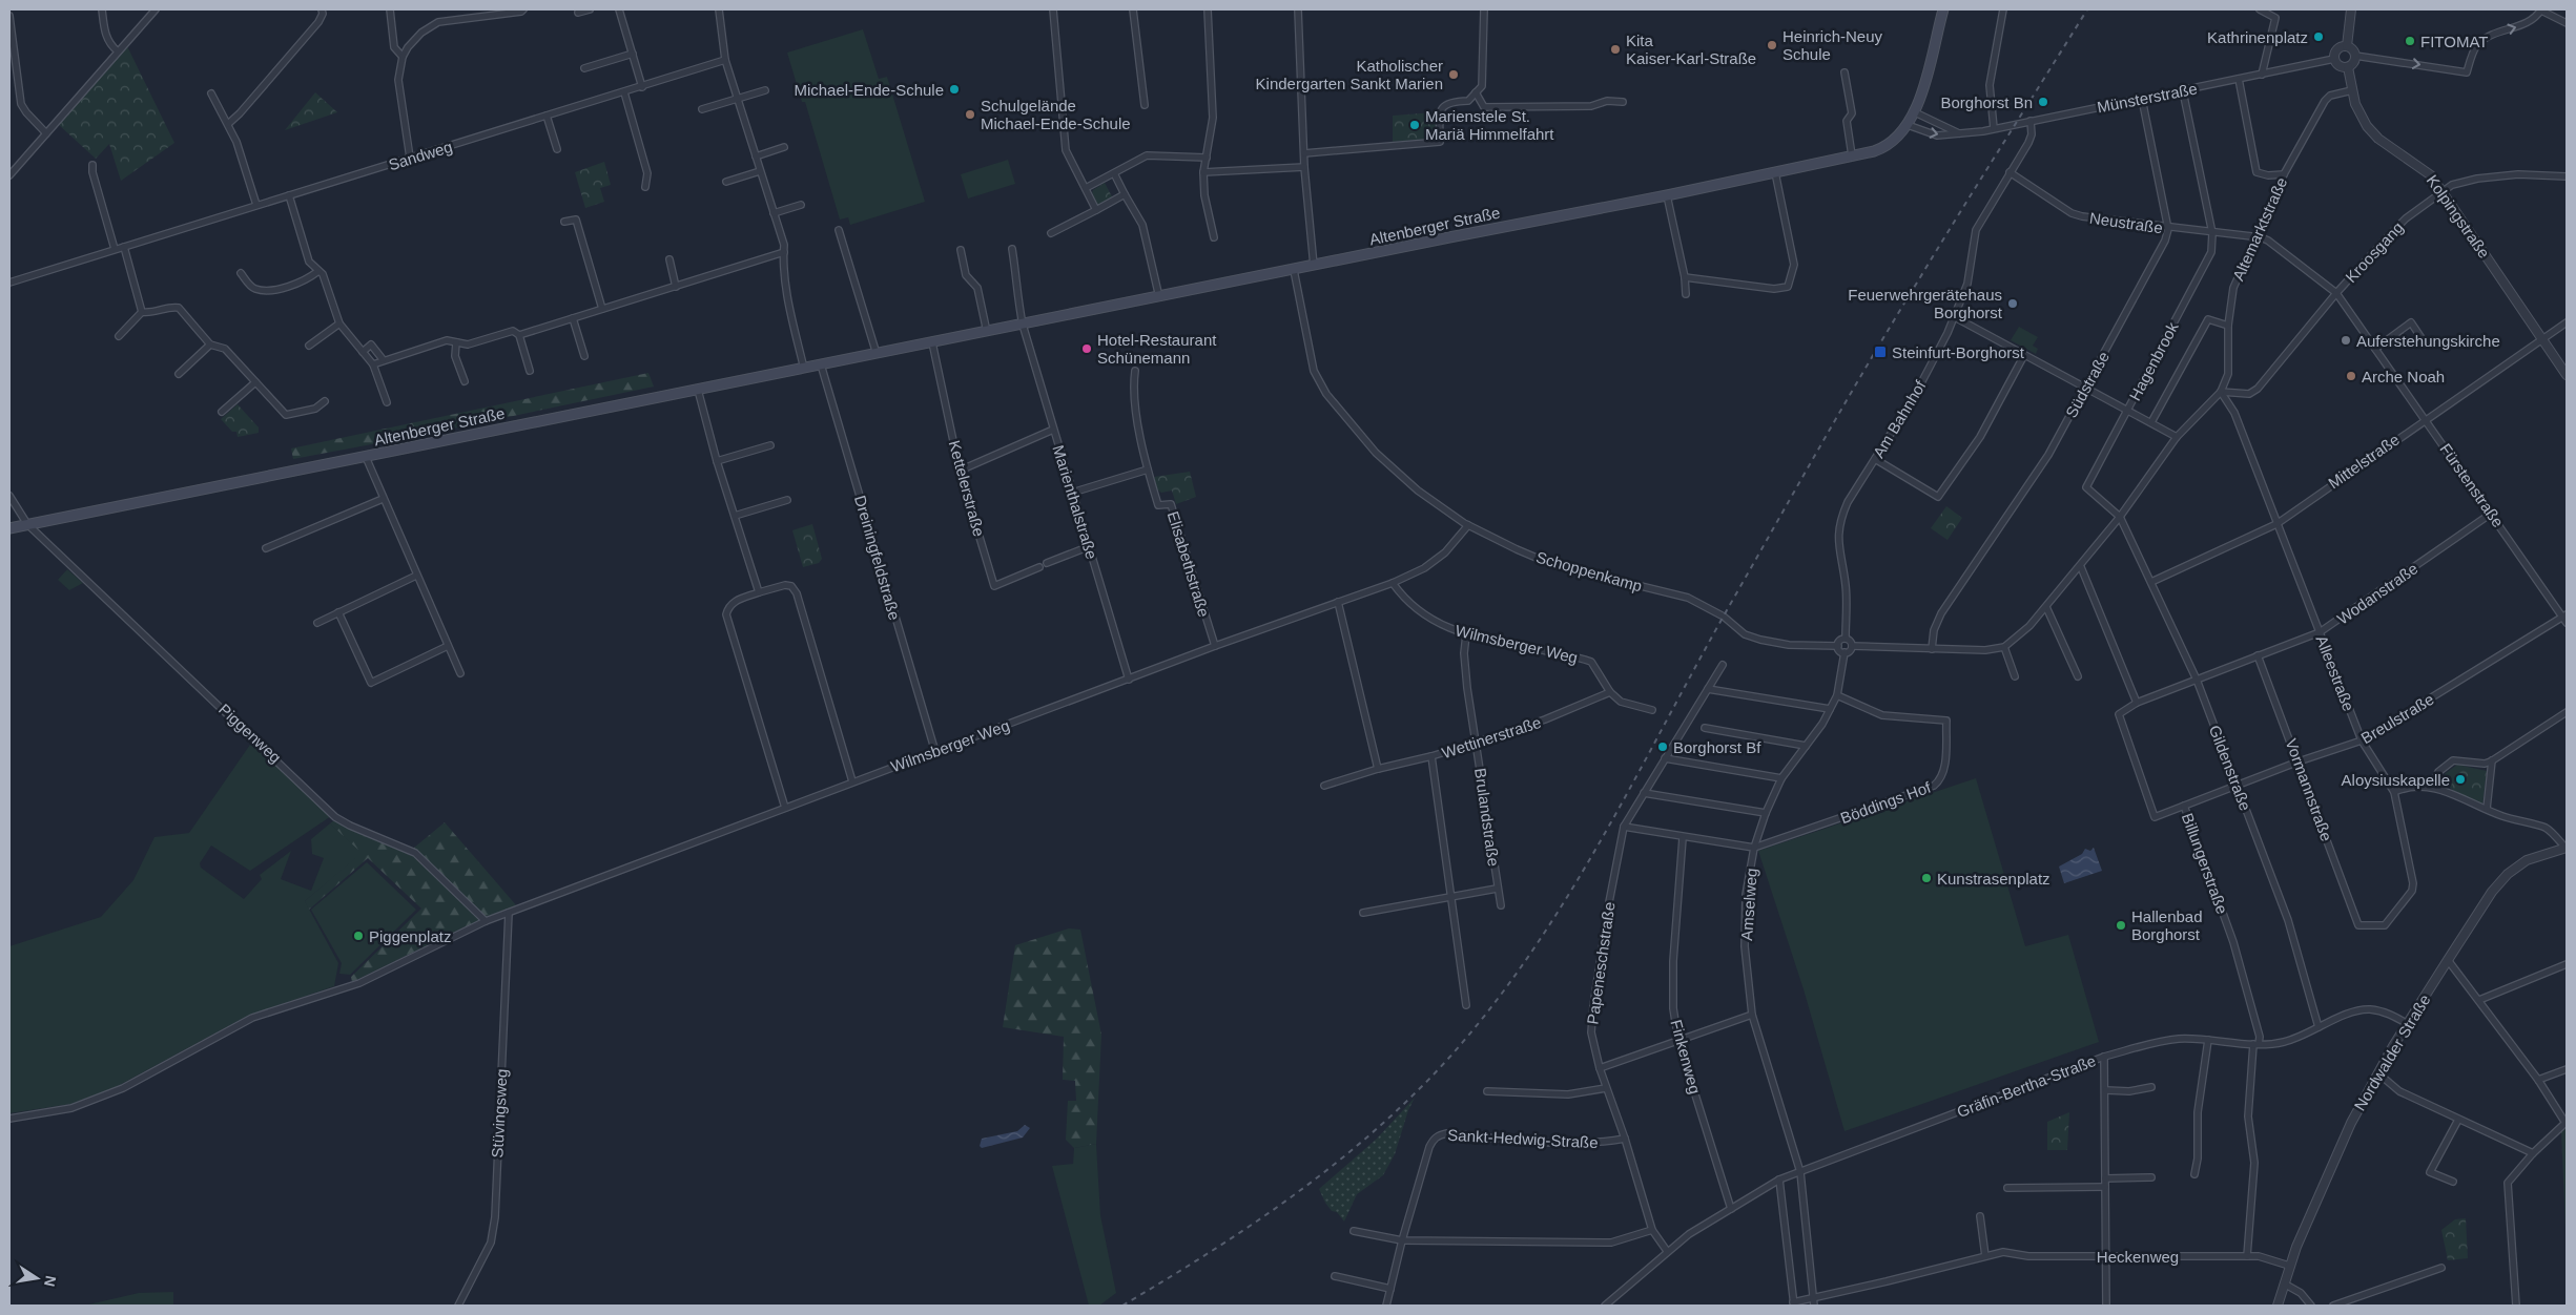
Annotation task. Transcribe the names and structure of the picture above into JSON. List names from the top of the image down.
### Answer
{
  "streets": {
    "main road": ["Altenberger Straße"],
    "street": [
      "Münsterstraße",
      "Sandweg",
      "Kolpingstraße",
      "Neustraße",
      "Altemarktstraße",
      "Kroosgang",
      "Hagenbrook",
      "Südstraße",
      "Am Bahnhof",
      "Mittelstraße",
      "Fürstenstraße",
      "Kettelerstraße",
      "Marienthalstraße",
      "Dreiningfeldstraße",
      "Elisabethstraße",
      "Schoppenkamp",
      "Wodanstraße",
      "Wilmsberger Weg",
      "Alleestraße",
      "Breulstraße",
      "Piggenweg",
      "Wettinerstraße",
      "Gildenstraße",
      "Vormannstraße",
      "Böddings Hof",
      "Brulandstraße",
      "Billungerstraße",
      "Amselweg",
      "Papeneschstraße",
      "Nordwalder Straße",
      "Finkenweg",
      "Gräfin-Bertha-Straße",
      "Stüvingsweg",
      "Sankt-Hedwig-Straße",
      "Heckenweg"
    ]
  },
  "crossings": [
    ["Münsterstraße", "Kolpingstraße"],
    ["Münsterstraße", "Altenberger Straße"],
    ["Münsterstraße", "Hagenbrook"],
    ["Münsterstraße", "Am Bahnhof"],
    ["Kolpingstraße", "Altemarktstraße"],
    ["Kolpingstraße", "Kroosgang"],
    ["Kolpingstraße", "Mittelstraße"],
    ["Neustraße", "Altemarktstraße"],
    ["Neustraße", "Hagenbrook"],
    ["Neustraße", "Südstraße"],
    ["Neustraße", "Am Bahnhof"],
    ["Neustraße", "Fürstenstraße"],
    ["Altenberger Straße", "Kettelerstraße"],
    ["Altenberger Straße", "Marienthalstraße"],
    ["Altenberger Straße", "Dreiningfeldstraße"],
    ["Altenberger Straße", "Schoppenkamp"],
    ["Altenberger Straße", "Piggenweg"],
    ["Altemarktstraße", "Kroosgang"],
    ["Altemarktstraße", "Hagenbrook"],
    ["Altemarktstraße", "Fürstenstraße"],
    ["Altemarktstraße", "Alleestraße"],
    ["Altemarktstraße", "Gildenstraße"],
    ["Kroosgang", "Fürstenstraße"],
    ["Kroosgang", "Alleestraße"],
    ["Hagenbrook", "Gildenstraße"],
    ["Am Bahnhof", "Schoppenkamp"],
    ["Am Bahnhof", "Amselweg"],
    ["Mittelstraße", "Fürstenstraße"],
    ["Mittelstraße", "Alleestraße"],
    ["Mittelstraße", "Gildenstraße"],
    ["Fürstenstraße", "Wodanstraße"],
    ["Fürstenstraße", "Breulstraße"],
    ["Marienthalstraße", "Wilmsberger Weg"],
    ["Dreiningfeldstraße", "Wilmsberger Weg"],
    ["Elisabethstraße", "Wilmsberger Weg"],
    ["Schoppenkamp", "Wilmsberger Weg"],
    ["Schoppenkamp", "Amselweg"],
    ["Wodanstraße", "Alleestraße"],
    ["Wodanstraße", "Gildenstraße"],
    ["Wodanstraße", "Vormannstraße"],
    ["Wodanstraße", "Billungerstraße"],
    ["Wilmsberger Weg", "Piggenweg"],
    ["Wilmsberger Weg", "Wettinerstraße"],
    ["Wilmsberger Weg", "Brulandstraße"],
    ["Wilmsberger Weg", "Stüvingsweg"],
    ["Alleestraße", "Breulstraße"],
    ["Alleestraße", "Vormannstraße"],
    ["Breulstraße", "Gildenstraße"],
    ["Breulstraße", "Vormannstraße"],
    ["Breulstraße", "Billungerstraße"],
    ["Wettinerstraße", "Brulandstraße"],
    ["Gildenstraße", "Billungerstraße"],
    ["Gildenstraße", "Gräfin-Bertha-Straße"],
    ["Böddings Hof", "Amselweg"],
    ["Billungerstraße", "Gräfin-Bertha-Straße"],
    ["Billungerstraße", "Heckenweg"],
    ["Amselweg", "Gräfin-Bertha-Straße"],
    ["Amselweg", "Heckenweg"],
    ["Papeneschstraße", "Gräfin-Bertha-Straße"],
    ["Papeneschstraße", "Sankt-Hedwig-Straße"],
    ["Nordwalder Straße", "Gräfin-Bertha-Straße"],
    ["Nordwalder Straße", "Heckenweg"],
    ["Finkenweg", "Gräfin-Bertha-Straße"]
  ],
  "places": {
    "other": [
      "Kathrinenplatz",
      "FITOMAT",
      "Heinrich-Neuy Schule",
      "Kita Kaiser-Karl-Straße",
      "Katholischer Kindergarten Sankt Marien",
      "Michael-Ende-Schule",
      "Borghorst Bn",
      "Schulgelände Michael-Ende-Schule",
      "Marienstele St. Mariä Himmelfahrt",
      "Feuerwehrgerätehaus Borghorst",
      "Auferstehungskirche",
      "Hotel-Restaurant Schünemann",
      "Arche Noah",
      "Borghorst Bf",
      "Aloysiuskapelle",
      "Kunstrasenplatz",
      "Hallenbad Borghorst",
      "Piggenplatz"
    ],
    "transit": ["Steinfurt-Borghorst"]
  },
  "north": "right"
}
